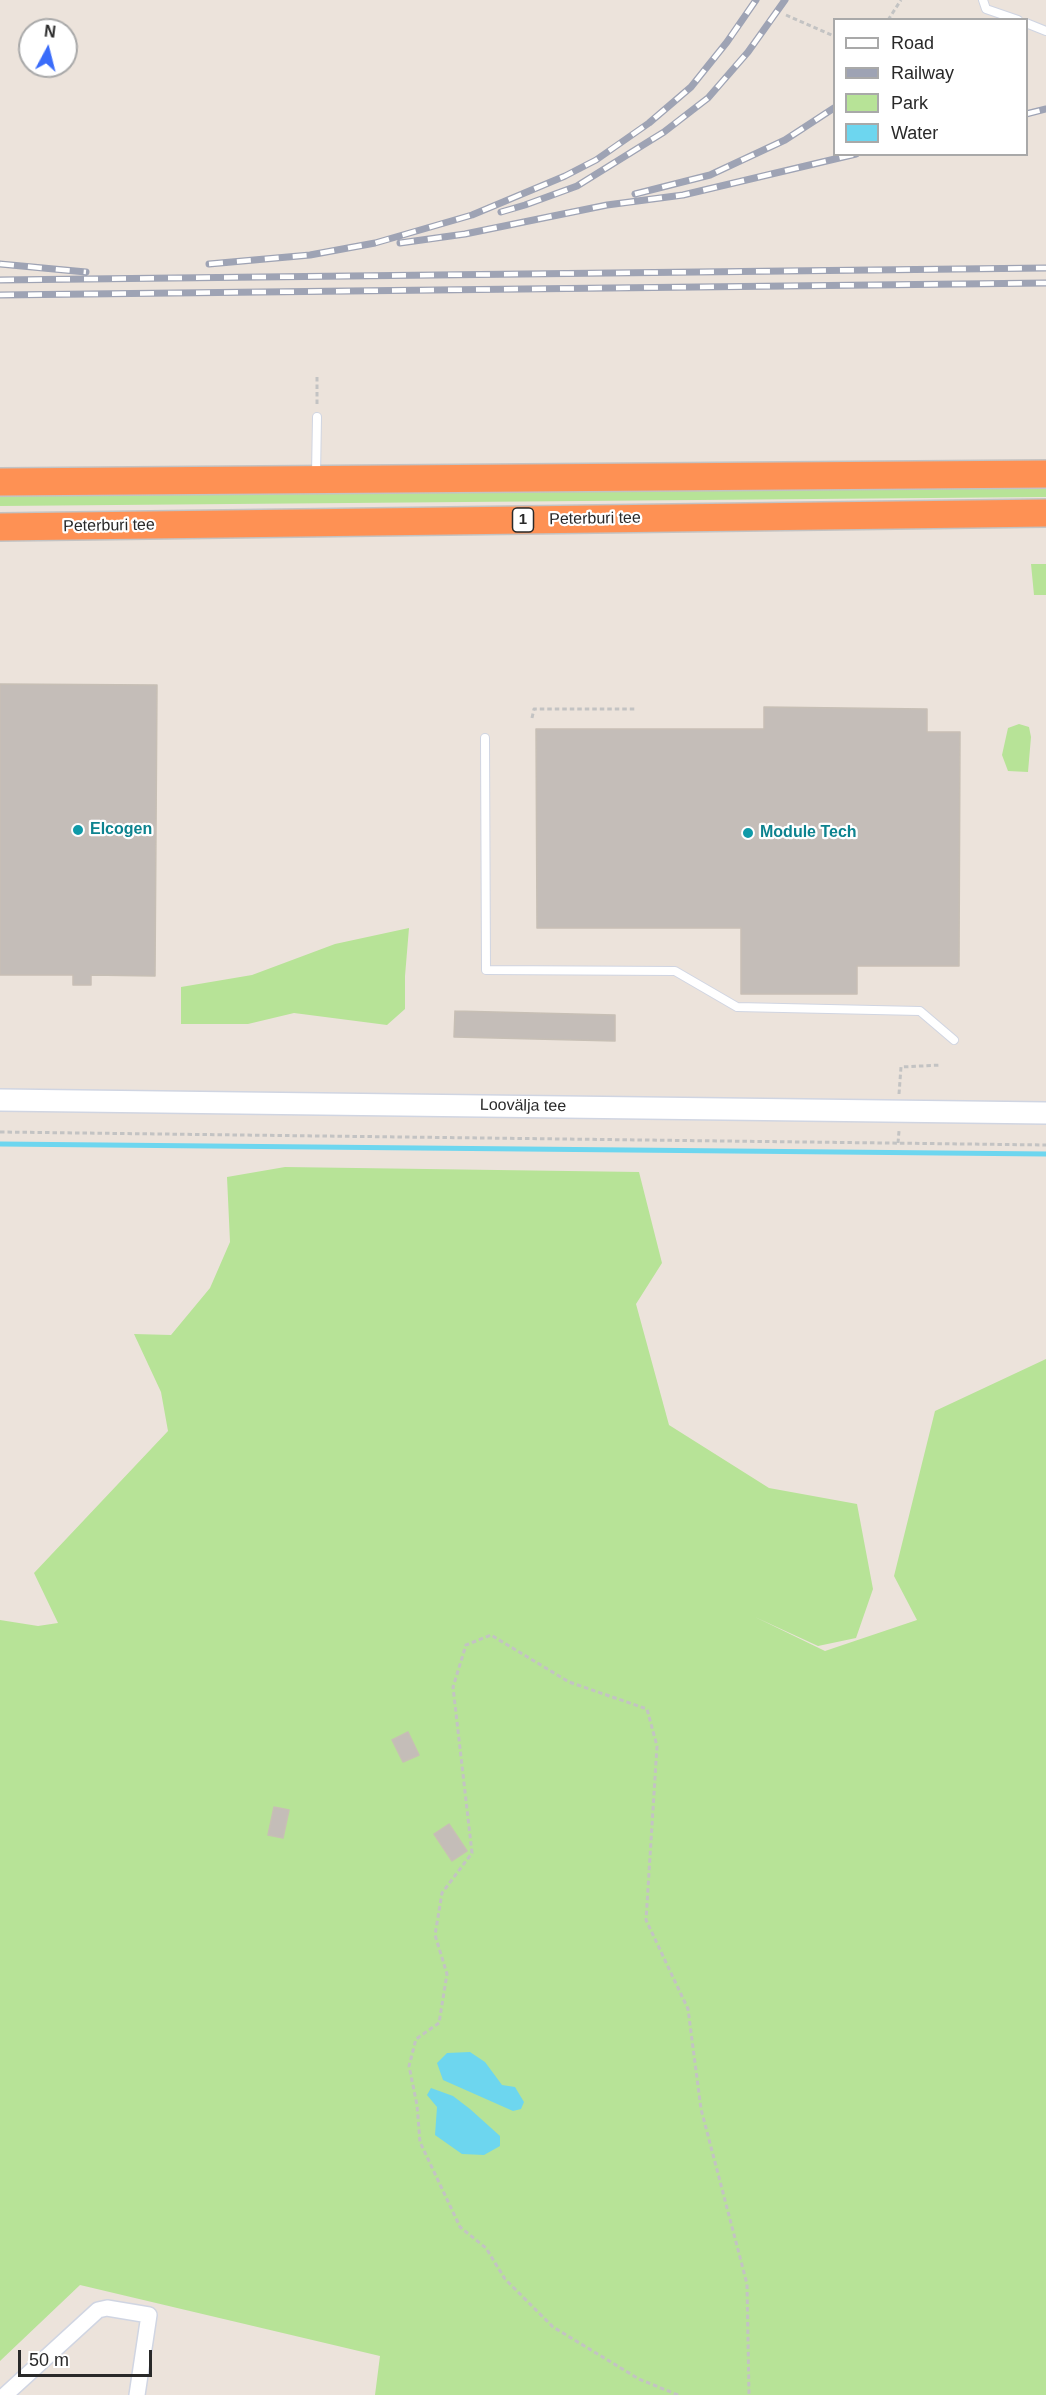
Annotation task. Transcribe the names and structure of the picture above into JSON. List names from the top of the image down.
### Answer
{
  "streets": {
    "highway": ["Peterburi tee", "1"],
    "street": ["Loovälja tee"]
  },
  "places": ["Elcogen", "Module Tech"],
  "legend": [
    "Road",
    "Railway",
    "Park",
    "Water"
  ],
  "scale_bar": "50 m",
  "north": "top"
}
